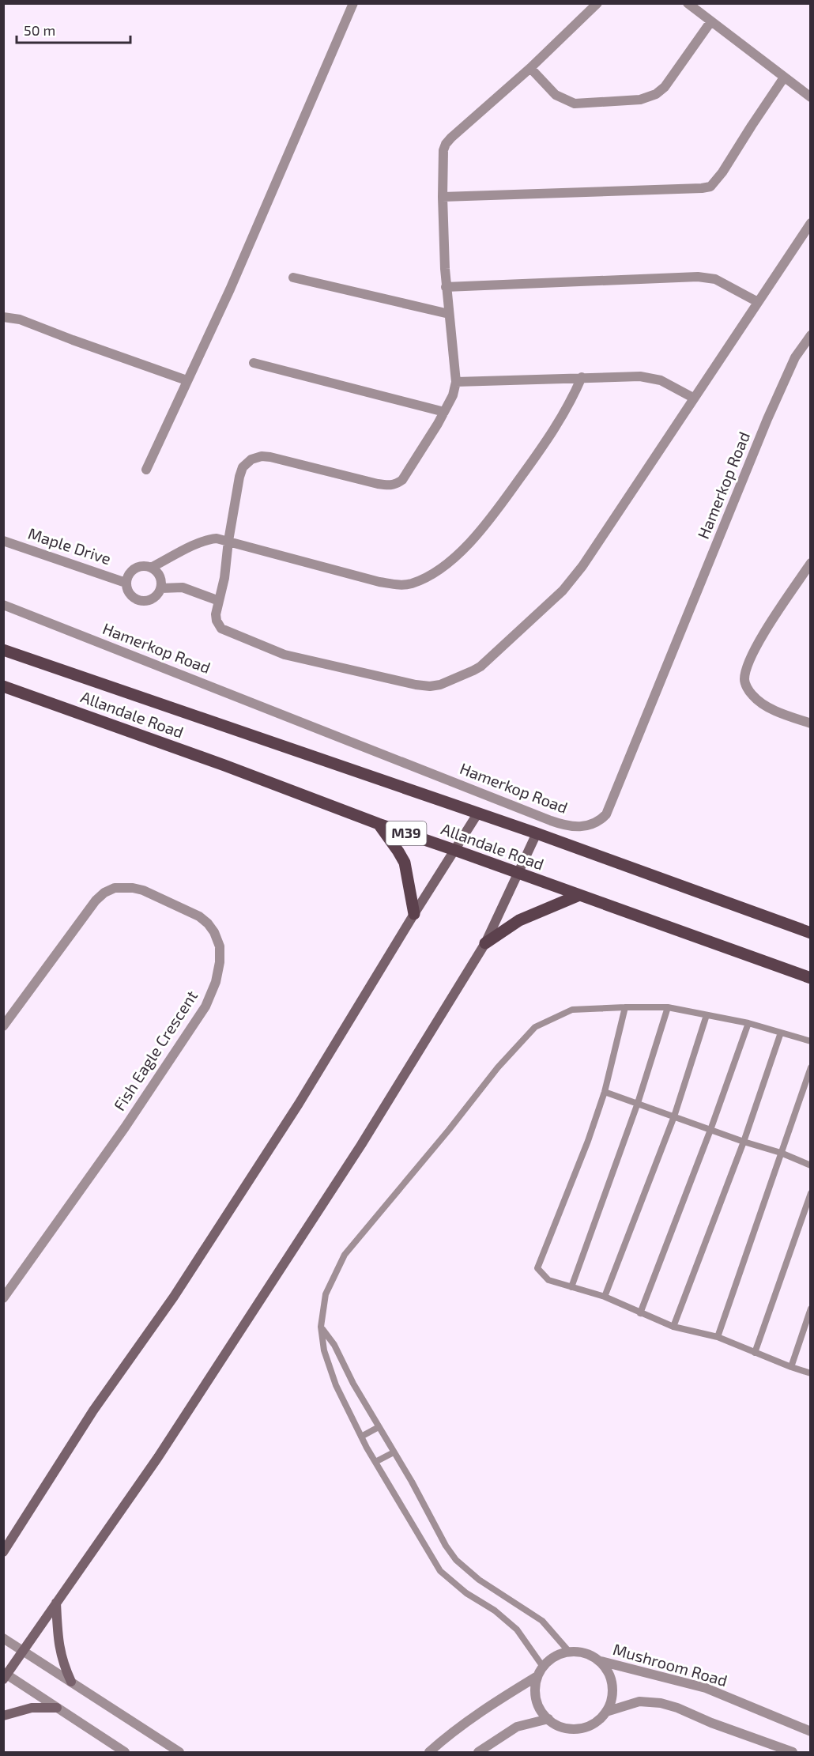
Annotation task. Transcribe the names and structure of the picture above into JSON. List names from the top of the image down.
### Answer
{
  "streets": {
    "main road": ["Allandale Road", "M39"],
    "street": [
      "Hamerkop Road",
      "Maple Drive",
      "Fish Eagle Crescent",
      "Mushroom Road"
    ]
  },
  "scale_bar": "50 m"
}
